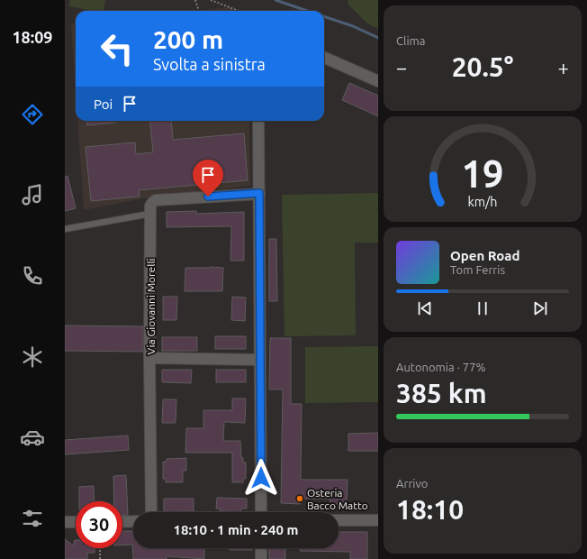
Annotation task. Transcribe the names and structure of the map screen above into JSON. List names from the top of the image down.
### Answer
{
  "streets": {
    "street": ["Via Giovanni Morelli"]
  },
  "places": ["Osteria Bacco Matto"],
  "page": {
    "tabs": "18:09",
    "tile": [
      "Clima",
      ["Autonomia · 77%", "385 km"],
      ["Arrivo", "18:10"]
    ],
    "turn": ["200 m", "Svolta a sinistra"],
    "heat": ["−", "20.5°", "+"],
    "then": "Poi",
    "song": ["Open Road", "Tom Ferris"],
    "limit": "30",
    "trip": "18:10 · 1 min · 240 m",
    "gauge": ["19", "km/h"]
  }
}
